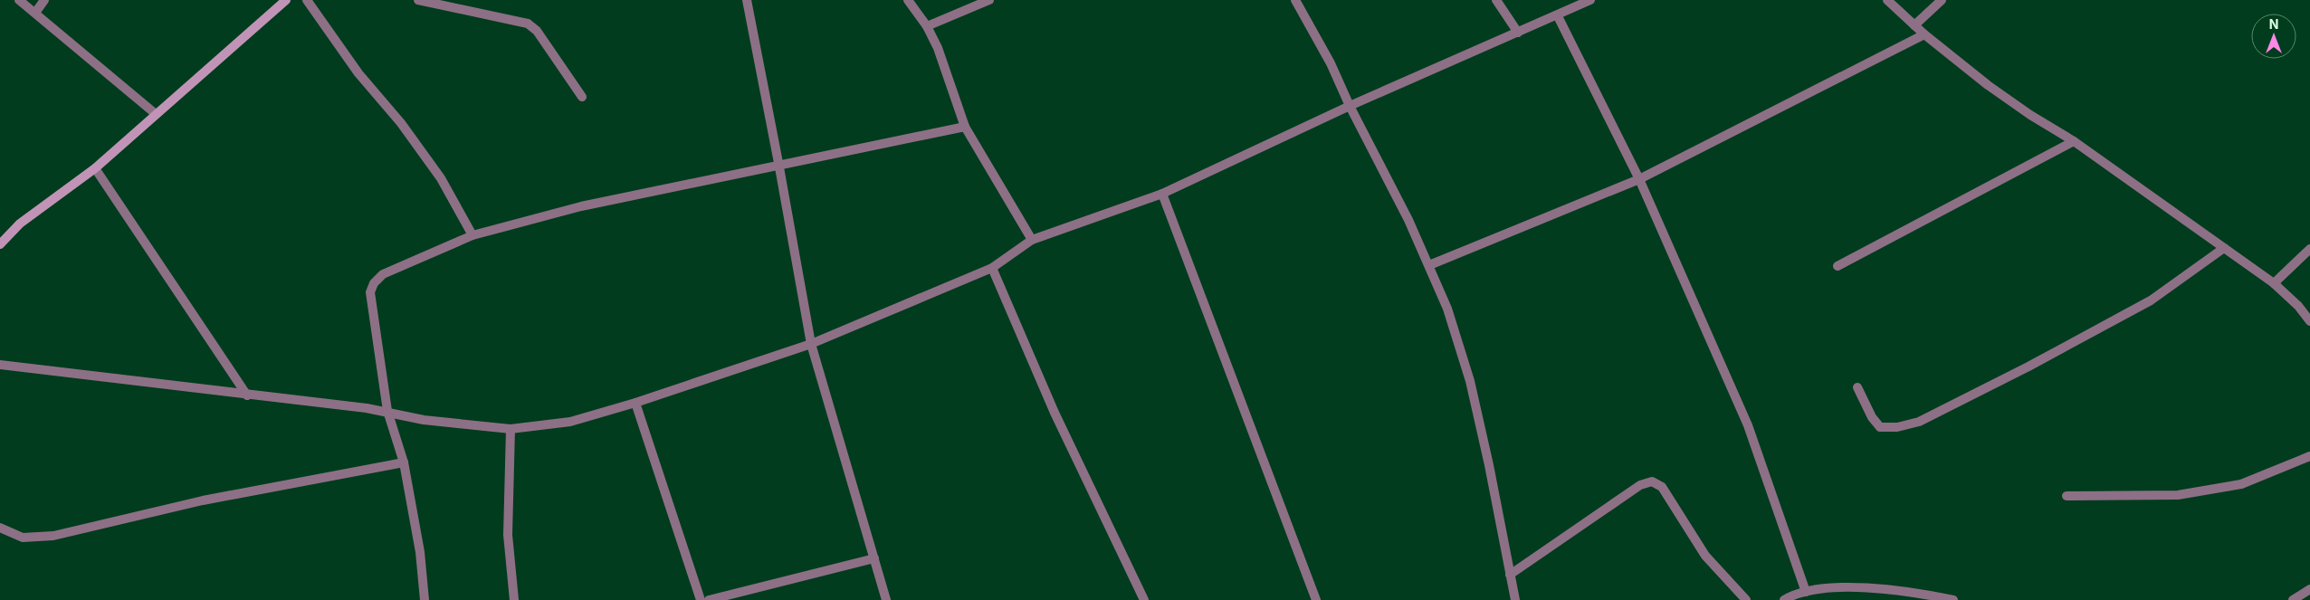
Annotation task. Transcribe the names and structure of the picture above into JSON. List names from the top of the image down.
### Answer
{
  "north": "top"
}
